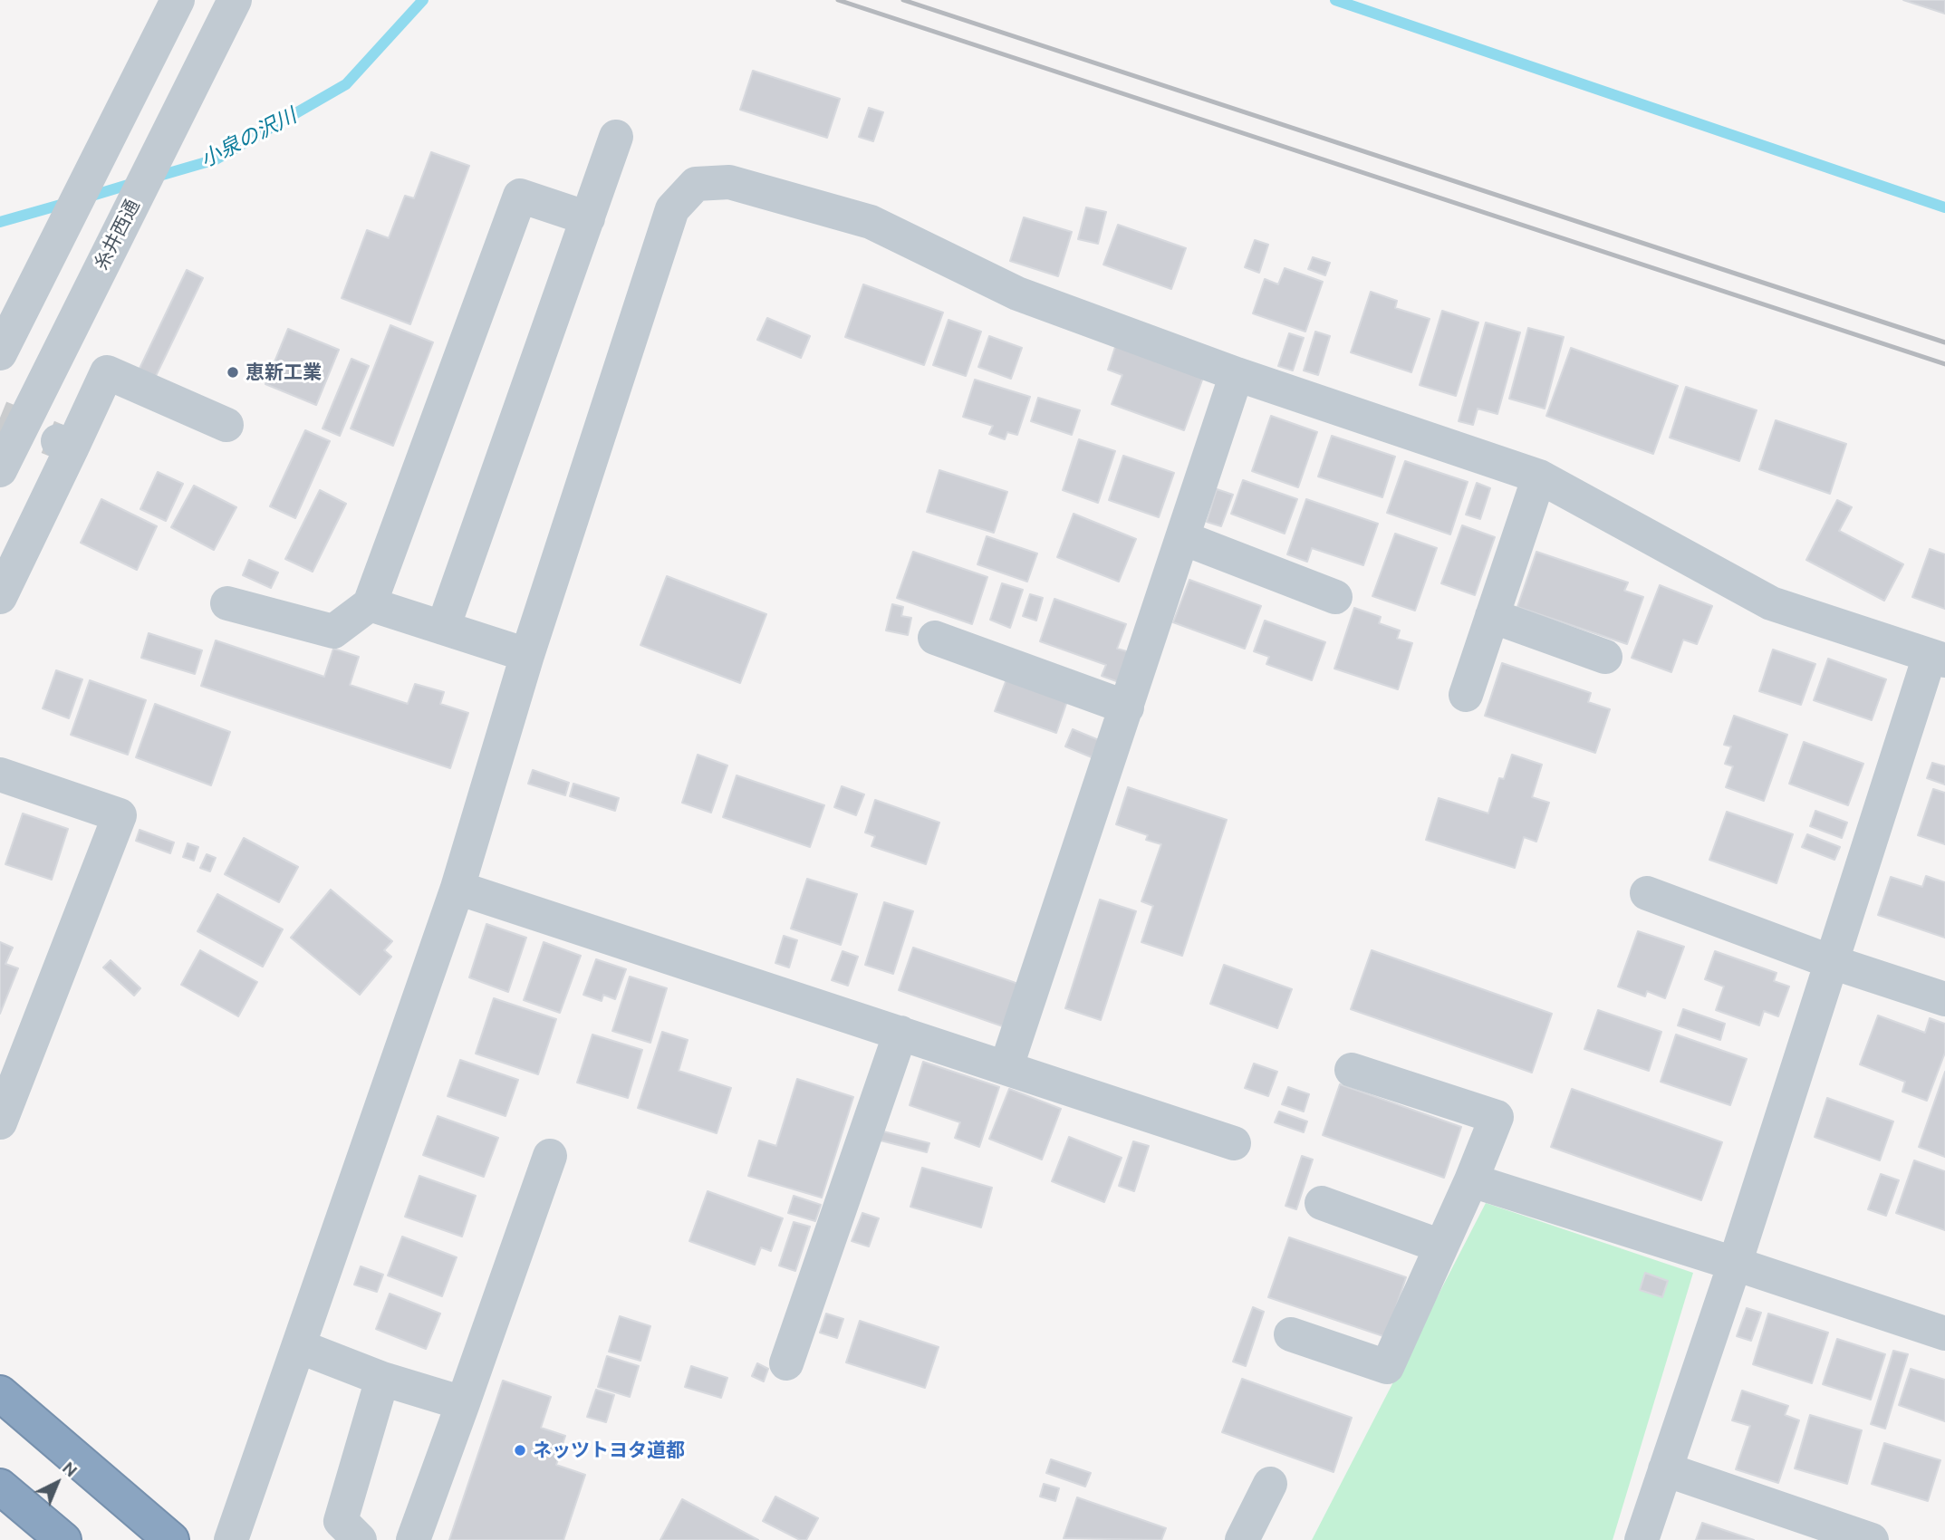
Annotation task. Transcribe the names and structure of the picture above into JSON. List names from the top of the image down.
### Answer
{
  "streets": {
    "street": ["糸井西通"]
  },
  "water": ["小泉の沢川"],
  "places": ["恵新工業", "ネッツトヨタ道都"],
  "north": "top right"
}
